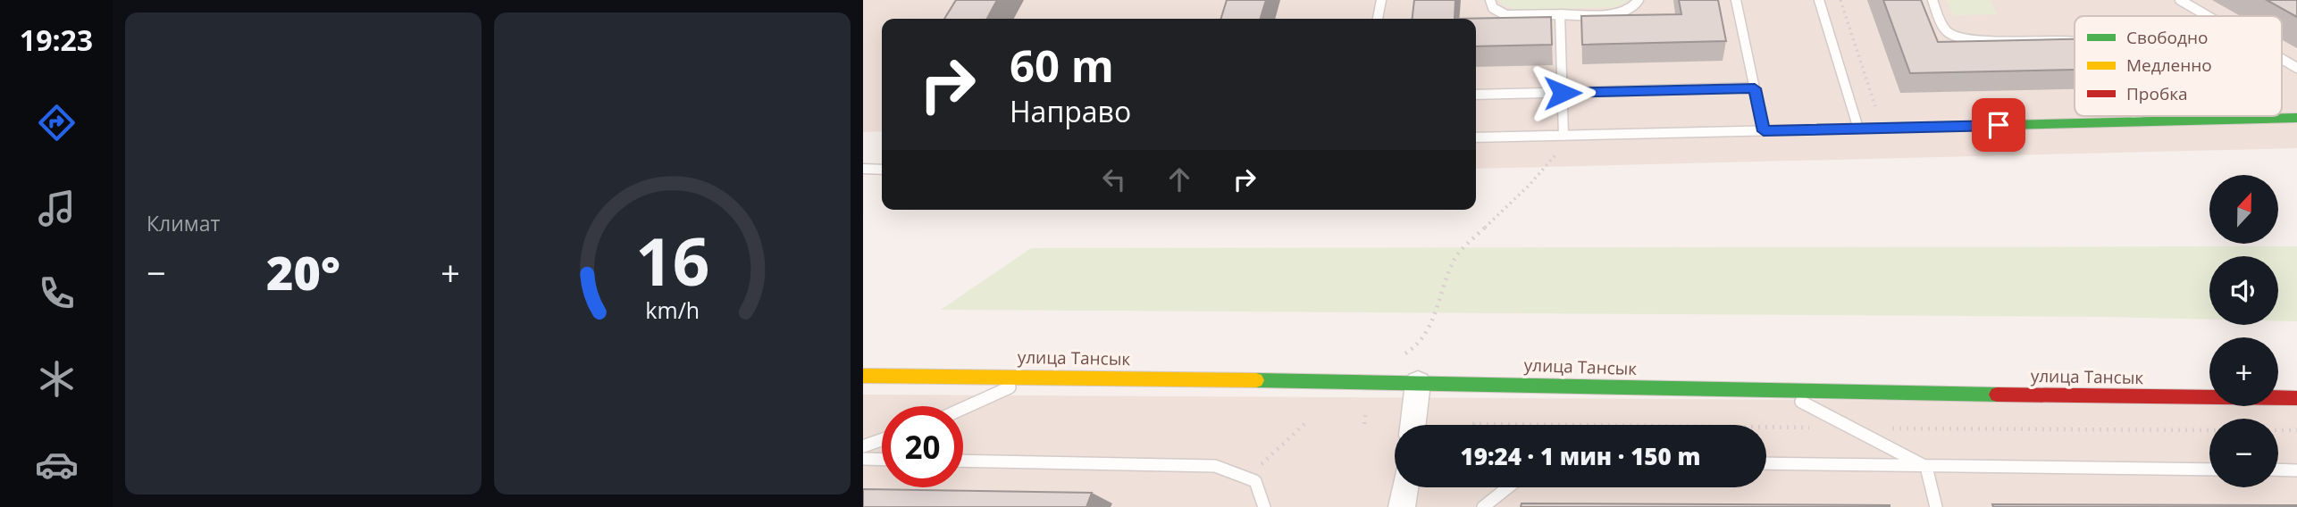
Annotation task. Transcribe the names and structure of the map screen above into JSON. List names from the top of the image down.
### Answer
{
  "streets": {
    "street": ["улица Тансык"]
  },
  "legend": ["Свободно", "Медленно", "Пробка"],
  "north": "top",
  "page": {
    "tabs": "19:23",
    "tile": "Климат",
    "turn": ["60 m", "Направо"],
    "map_buttons": ["+", "−"],
    "heat": ["−", "20°", "+"],
    "limit": "20",
    "trip": "19:24 · 1 мин · 150 m",
    "gauge": ["16", "km/h"]
  }
}
